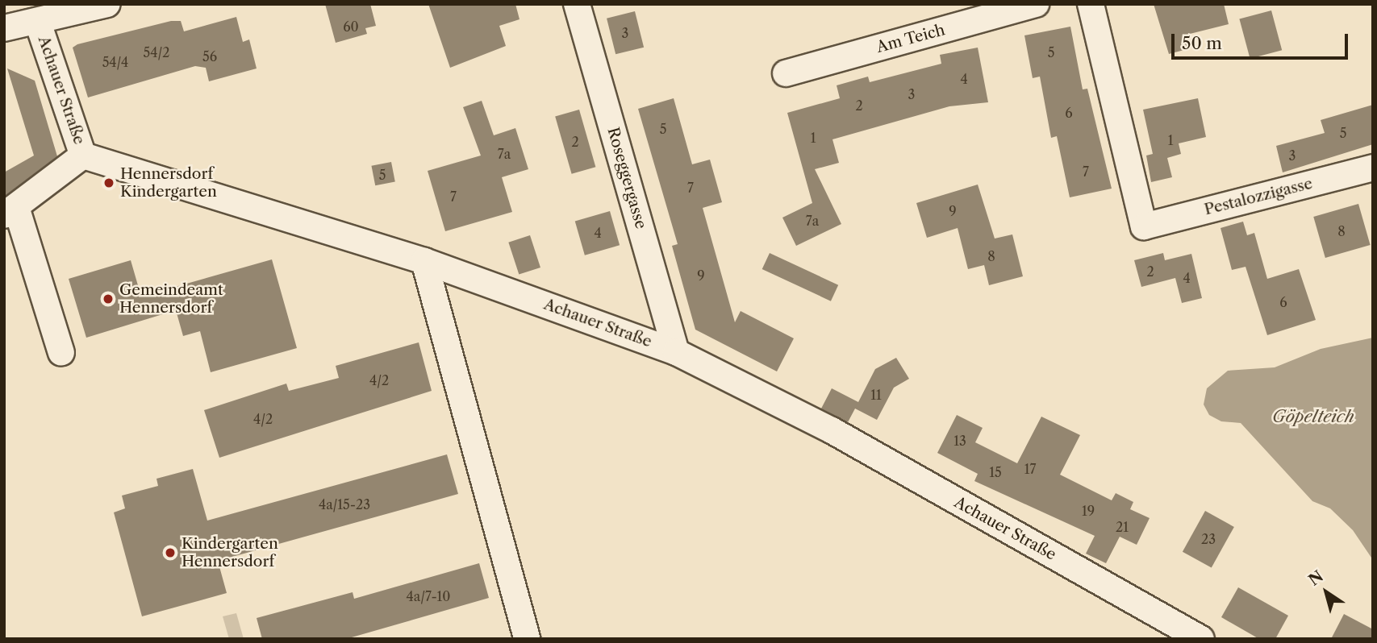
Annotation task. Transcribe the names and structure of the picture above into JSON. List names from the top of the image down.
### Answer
{
  "streets": {
    "street": [
      "Am Teich",
      "Achauer Straße",
      "Roseggergasse",
      "Pestalozzigasse"
    ]
  },
  "crossings": [
    ["Achauer Straße", "Roseggergasse"]
  ],
  "water": ["Göpelteich"],
  "places": ["Hennersdorf Kindergarten", "Gemeindeamt Hennersdorf", "Kindergarten Hennersdorf"],
  "house_numbers": [
    "60",
    "3",
    "54/2",
    "5",
    "56",
    "54/4",
    "4",
    "3",
    "2",
    "6",
    "5",
    "5",
    "1",
    "1",
    "2",
    "7a",
    "3",
    "7",
    "5",
    "7",
    "7",
    "9",
    "7a",
    "8",
    "4",
    "8",
    "2",
    "9",
    "4",
    "6",
    "4/2",
    "11",
    "4/2",
    "13",
    "17",
    "15",
    "4a/15-23",
    "19",
    "21",
    "23",
    "4a/7-10"
  ],
  "scale_bar": "50 m",
  "north": "top left"
}
